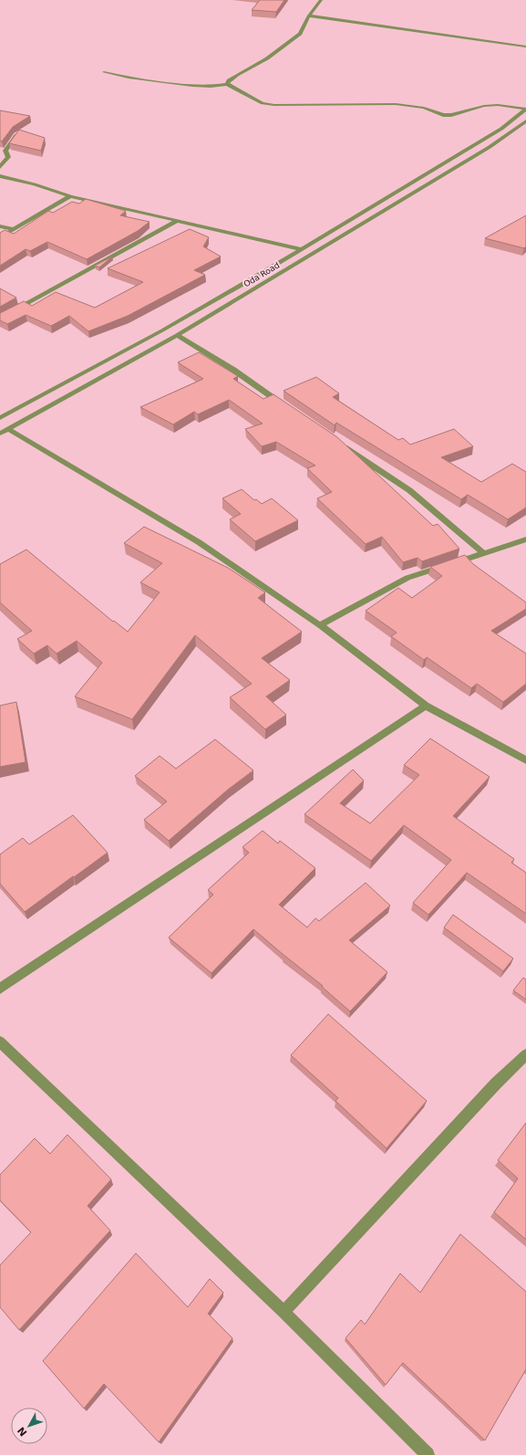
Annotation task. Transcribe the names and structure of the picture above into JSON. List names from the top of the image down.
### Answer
{
  "streets": {
    "street": ["Oda Road"]
  },
  "north": "bottom left"
}
